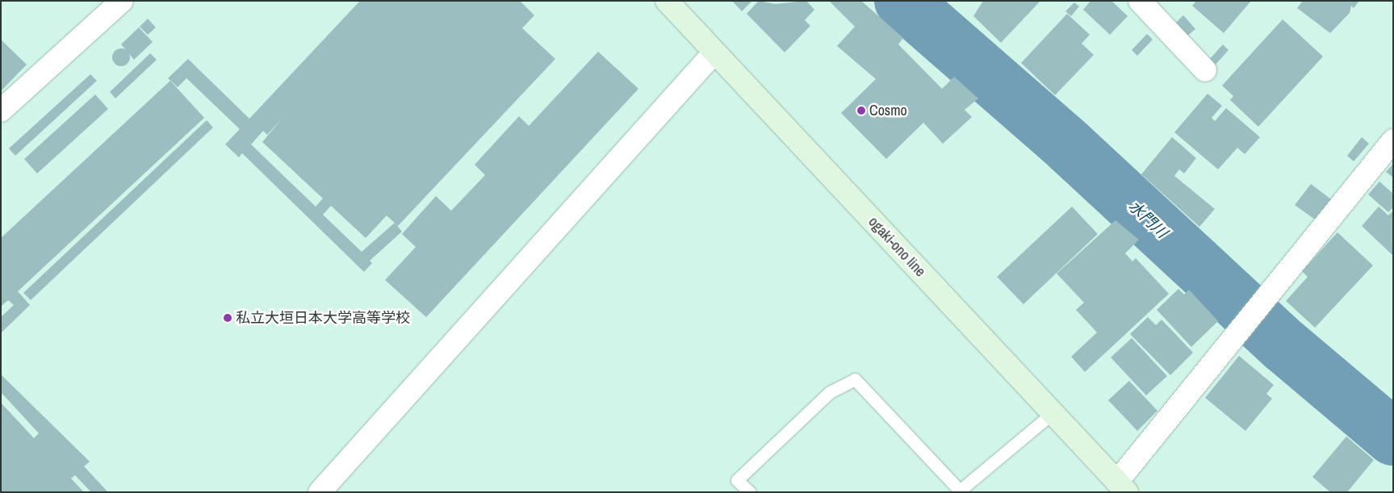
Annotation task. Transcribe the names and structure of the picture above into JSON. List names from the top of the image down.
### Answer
{
  "streets": {
    "main road": ["ogaki-ono line"]
  },
  "water": ["水門川"],
  "places": ["Cosmo", "私立大垣日本大学高等学校"]
}
